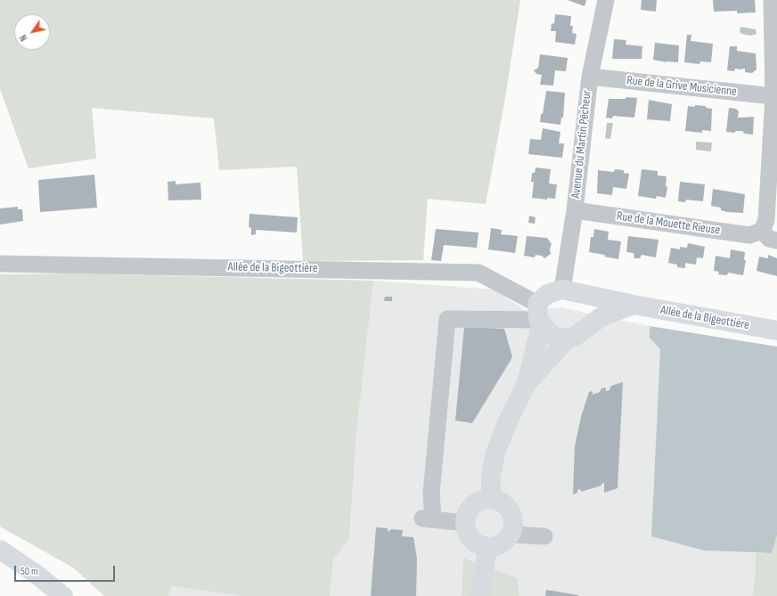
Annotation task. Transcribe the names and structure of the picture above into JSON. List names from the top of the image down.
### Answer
{
  "streets": {
    "main road": ["Allée de la Bigeottière"],
    "street": ["Rue de la Grive Musicienne", "Avenue du Martin Pêcheur", "Rue de la Mouette Rieuse"]
  },
  "crossings": [
    ["Rue de la Grive Musicienne", "Avenue du Martin Pêcheur"],
    ["Avenue du Martin Pêcheur", "Rue de la Mouette Rieuse"],
    ["Avenue du Martin Pêcheur", "Allée de la Bigeottière"]
  ],
  "scale_bar": "50 m",
  "north": "bottom left"
}
